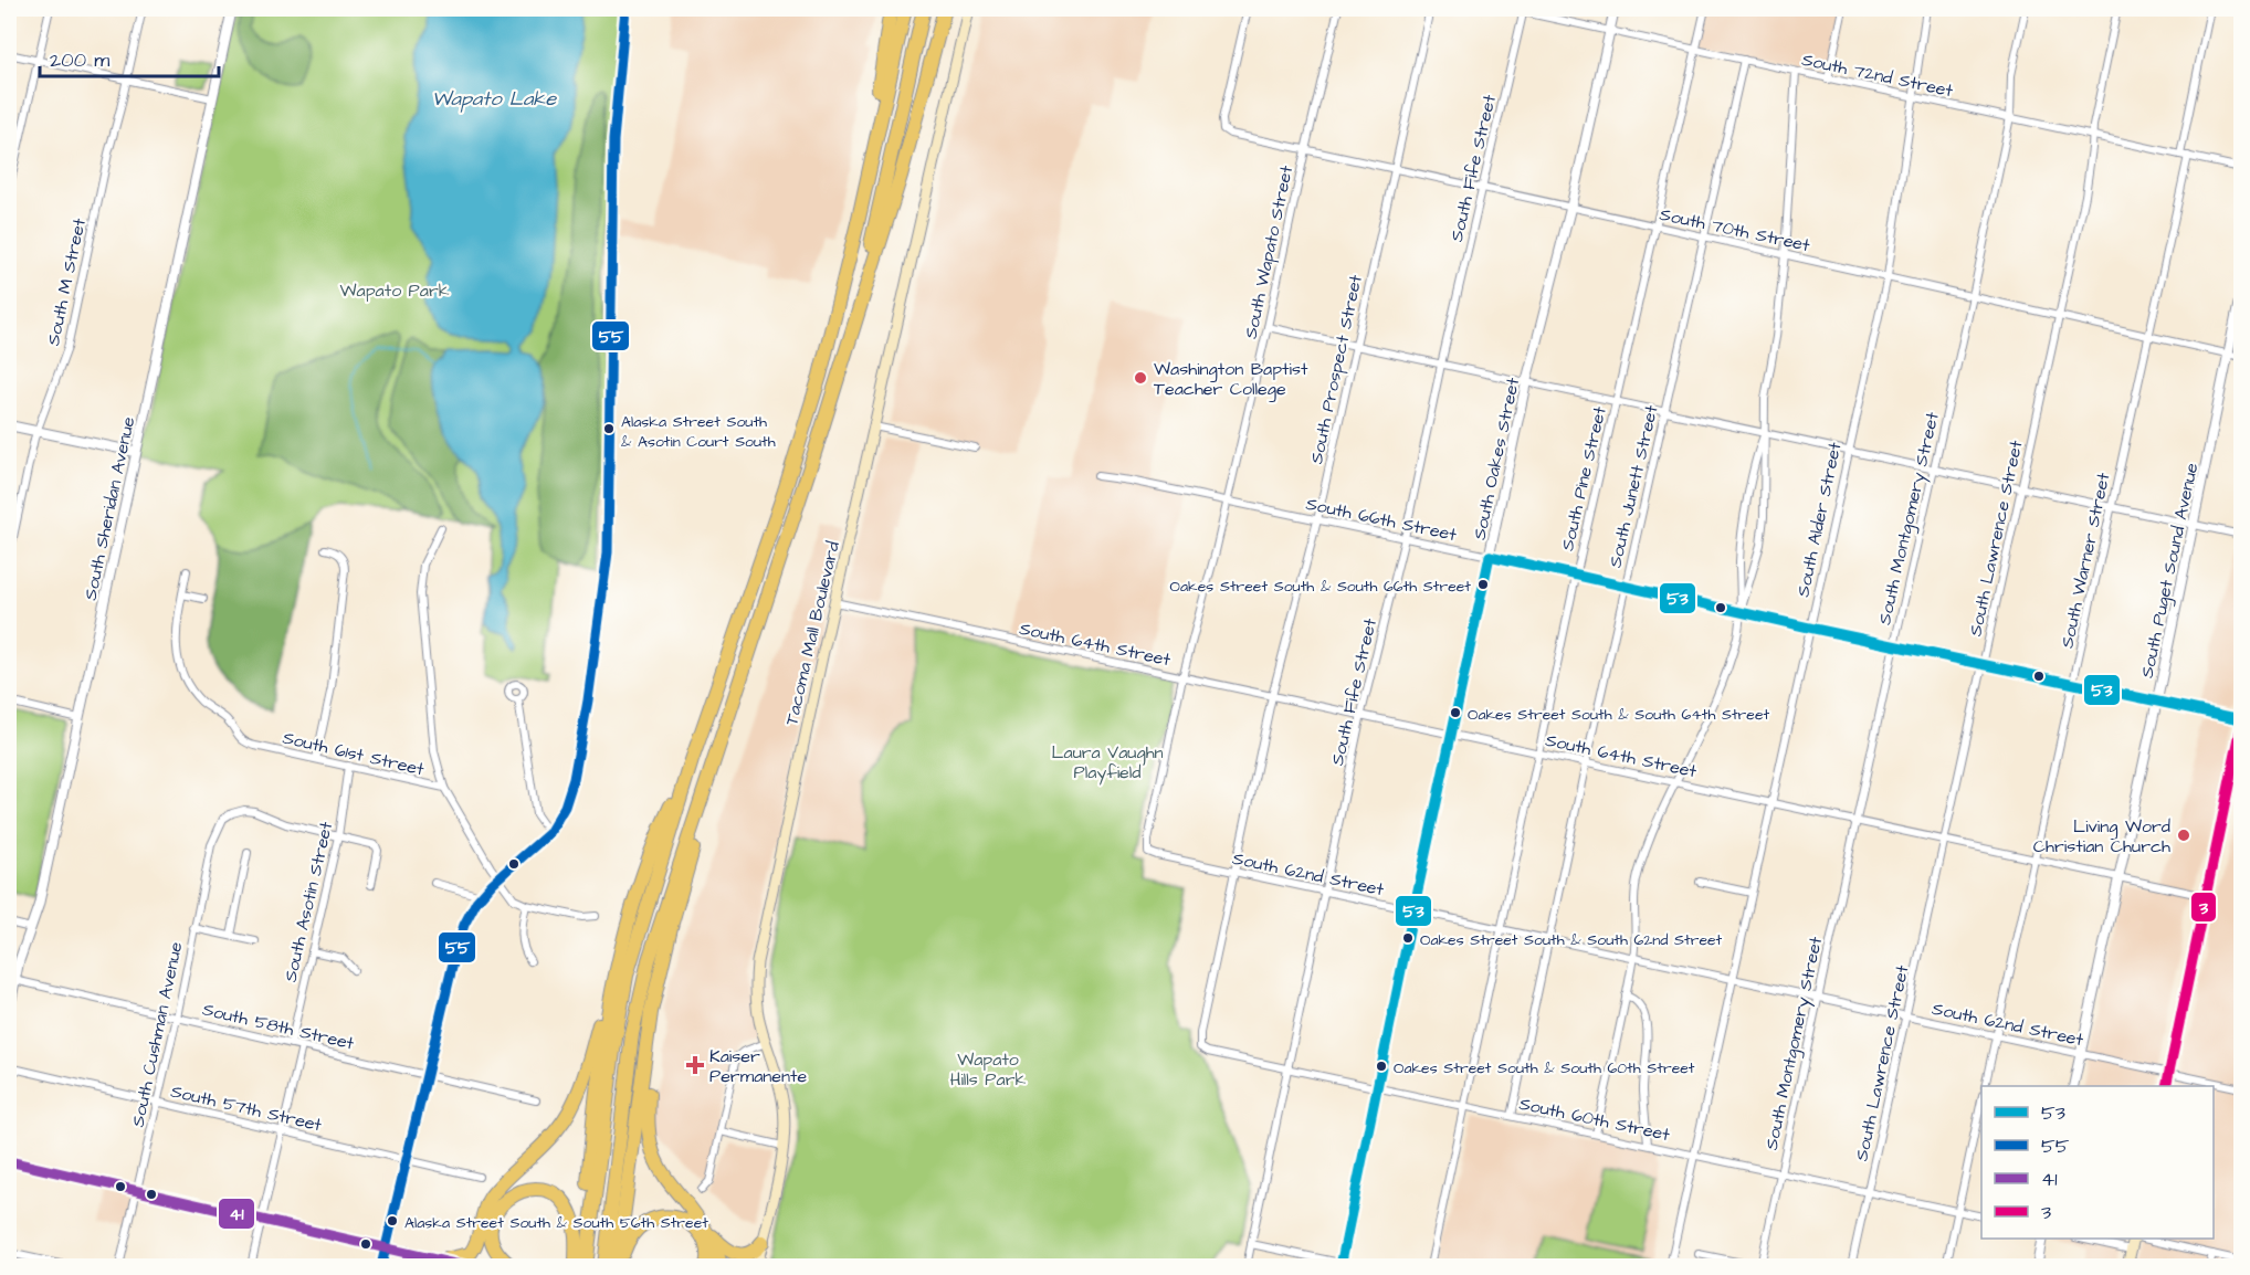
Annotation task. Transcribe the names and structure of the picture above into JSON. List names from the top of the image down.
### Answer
{
  "streets": {
    "main road": ["Tacoma Mall Boulevard"],
    "street": [
      "South 72nd Street",
      "South Fife Street",
      "South 70th Street",
      "South Wapato Street",
      "South M Street",
      "South Prospect Street",
      "South Oakes Street",
      "South Pine Street",
      "South Junett Street",
      "South Sheridan Avenue",
      "South 66th Street",
      "South Montgomery Street",
      "South Alder Street",
      "South Lawrence Street",
      "South Warner Street",
      "South Puget Sound Avenue",
      "South 64th Street",
      "South 61st Street",
      "South 62nd Street",
      "South Asotin Street",
      "South 58th Street",
      "South Cushman Avenue",
      "South 57th Street",
      "South 60th Street"
    ]
  },
  "crossings": [
    ["South 72nd Street", "South Fife Street"],
    ["South 72nd Street", "South Oakes Street"],
    ["South 72nd Street", "South Pine Street"],
    ["South 72nd Street", "South Junett Street"],
    ["South 72nd Street", "South Montgomery Street"],
    ["South 72nd Street", "South Alder Street"],
    ["South 72nd Street", "South Lawrence Street"],
    ["South 72nd Street", "South Warner Street"],
    ["South Fife Street", "South 70th Street"],
    ["South Fife Street", "South 66th Street"],
    ["South Fife Street", "South 64th Street"],
    ["South Fife Street", "South 62nd Street"],
    ["South Fife Street", "South 60th Street"],
    ["South 70th Street", "South Wapato Street"],
    ["South 70th Street", "South Prospect Street"],
    ["South 70th Street", "South Oakes Street"],
    ["South 70th Street", "South Pine Street"],
    ["South 70th Street", "South Junett Street"],
    ["South 70th Street", "South Montgomery Street"],
    ["South 70th Street", "South Alder Street"],
    ["South 70th Street", "South Lawrence Street"],
    ["South 70th Street", "South Warner Street"],
    ["South 70th Street", "South Puget Sound Avenue"],
    ["South Wapato Street", "South 66th Street"],
    ["South Wapato Street", "South 64th Street"],
    ["South Wapato Street", "South 62nd Street"],
    ["South Prospect Street", "South 66th Street"],
    ["South Prospect Street", "South 64th Street"],
    ["South Prospect Street", "South 62nd Street"],
    ["South Prospect Street", "South 60th Street"],
    ["South Oakes Street", "South 66th Street"],
    ["South Oakes Street", "South 64th Street"],
    ["South Oakes Street", "South 62nd Street"],
    ["South Oakes Street", "South 60th Street"],
    ["South Pine Street", "South 66th Street"],
    ["South Pine Street", "South 64th Street"],
    ["South Pine Street", "South 62nd Street"],
    ["South Pine Street", "South 60th Street"],
    ["South Junett Street", "South 66th Street"],
    ["South Junett Street", "South 64th Street"],
    ["South Junett Street", "South 62nd Street"],
    ["South Junett Street", "South 60th Street"],
    ["South Sheridan Avenue", "South 58th Street"],
    ["South 66th Street", "South Montgomery Street"],
    ["South 66th Street", "South Alder Street"],
    ["South 66th Street", "South Lawrence Street"],
    ["South 66th Street", "South Warner Street"],
    ["South 66th Street", "South Puget Sound Avenue"],
    ["South Montgomery Street", "South 64th Street"],
    ["South Montgomery Street", "South 62nd Street"],
    ["South Montgomery Street", "South 60th Street"],
    ["South Alder Street", "South 64th Street"],
    ["South Alder Street", "South 62nd Street"],
    ["South Alder Street", "South 60th Street"],
    ["South Lawrence Street", "South 64th Street"],
    ["South Lawrence Street", "South 62nd Street"],
    ["South Lawrence Street", "South 60th Street"],
    ["South Warner Street", "South 64th Street"],
    ["South Warner Street", "South 62nd Street"],
    ["South Puget Sound Avenue", "South 64th Street"],
    ["South Puget Sound Avenue", "South 62nd Street"],
    ["Tacoma Mall Boulevard", "South 64th Street"],
    ["South 61st Street", "South Asotin Street"],
    ["South Asotin Street", "South 58th Street"],
    ["South Asotin Street", "South Cushman Avenue"],
    ["South 58th Street", "South Cushman Avenue"],
    ["South Cushman Avenue", "South 57th Street"]
  ],
  "water": ["Wapato Lake"],
  "parks": ["Wapato Park", "Laura Vaughn Playfield", "Wapato Hills Park"],
  "places": {
    "other": [
      "Washington Baptist Teacher College",
      "Alaska Street South & Asotin Court South",
      "Oakes Street South & South 66th Street",
      "Oakes Street South & South 64th Street",
      "Living Word Christian Church",
      "Oakes Street South & South 62nd Street",
      "Oakes Street South & South 60th Street",
      "Alaska Street South & South 56th Street"
    ],
    "health": ["Kaiser Permanente"]
  },
  "lines": [
    "transit line 55",
    "transit line 53",
    "transit line 3",
    "transit line 41"
  ],
  "legend": [
    "53",
    "55",
    "41",
    "3"
  ],
  "scale_bar": "200 m"
}
